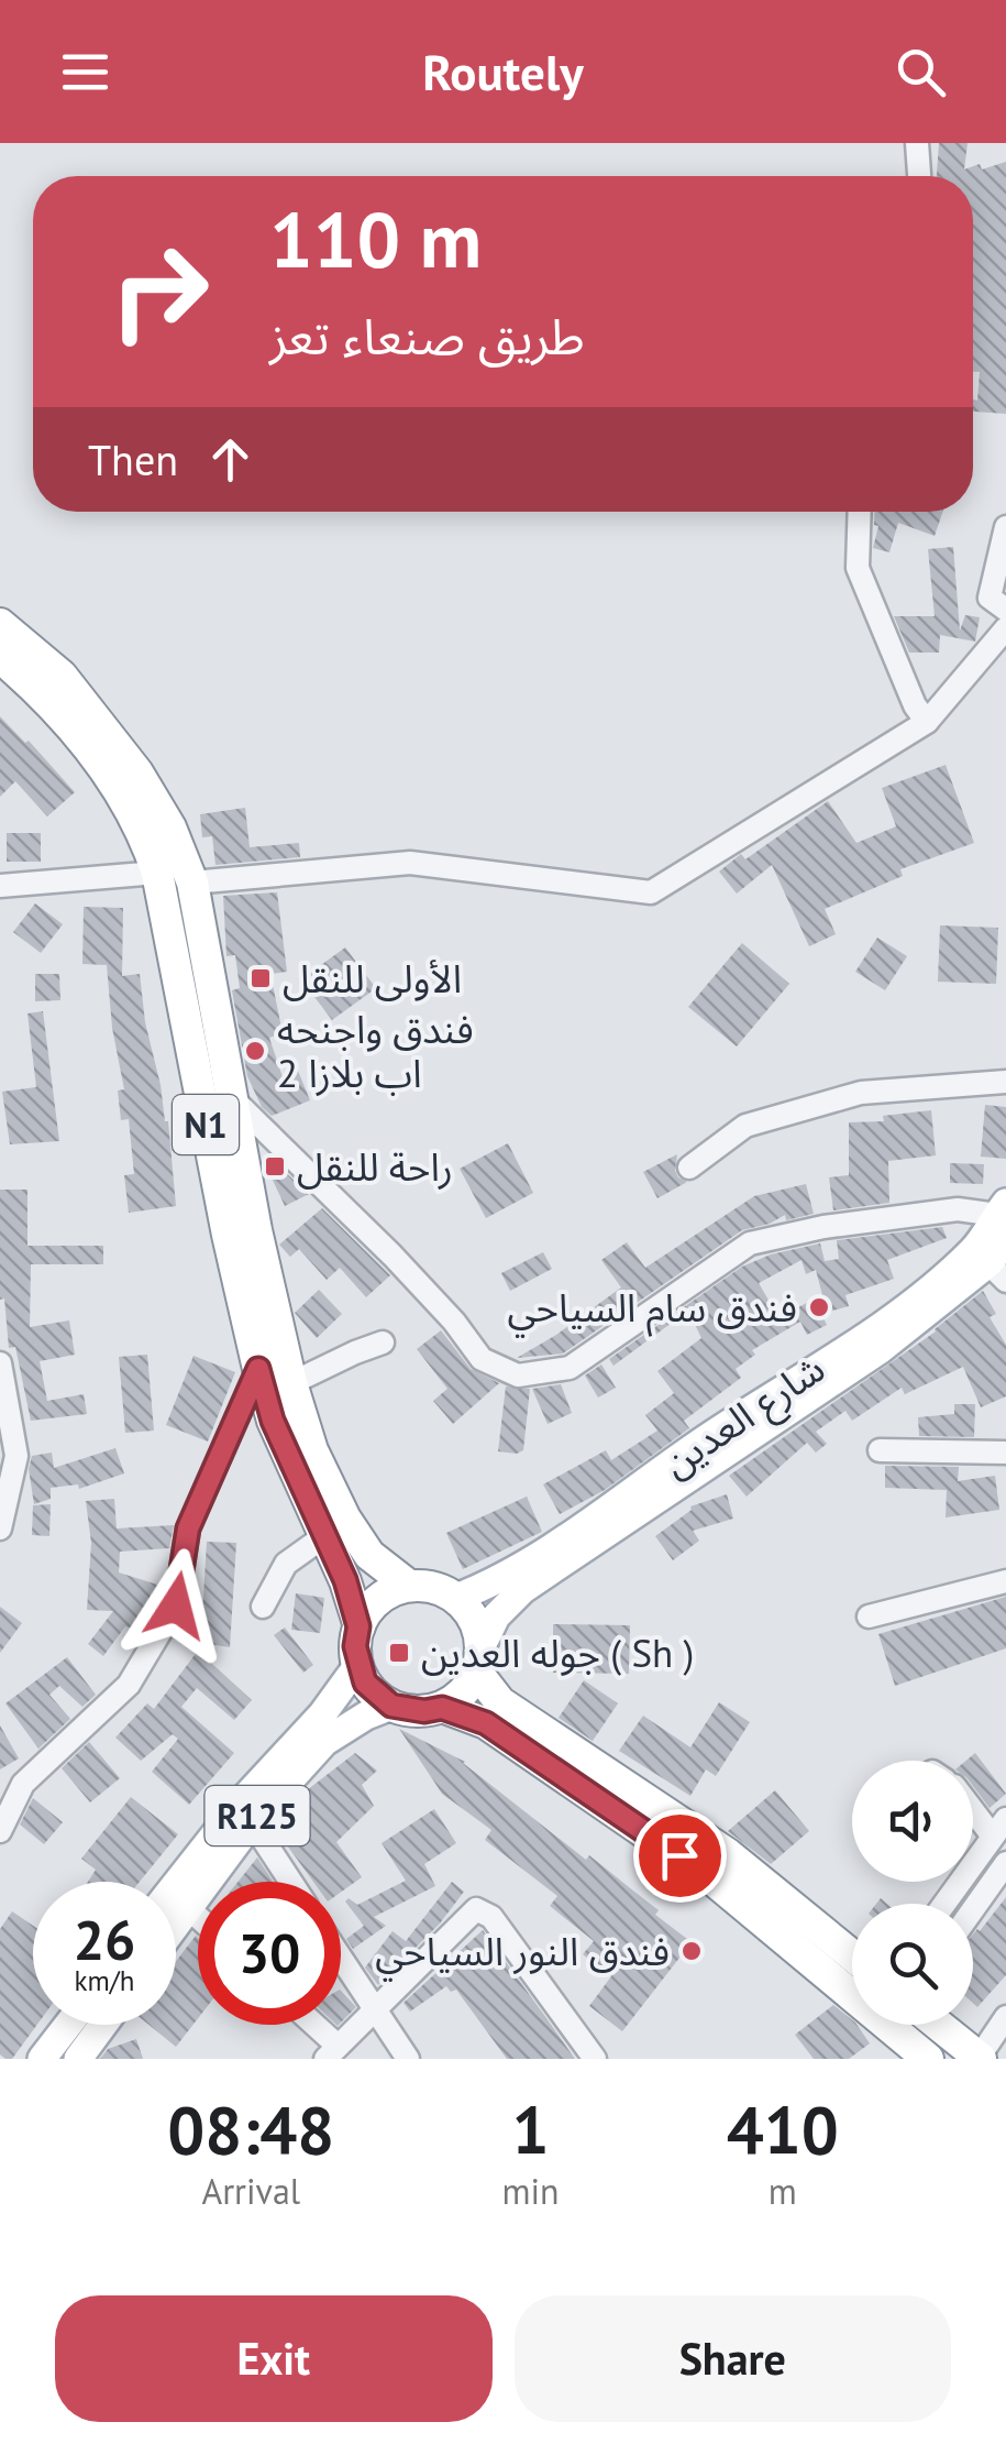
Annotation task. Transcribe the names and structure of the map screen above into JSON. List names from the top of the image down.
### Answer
{
  "streets": {
    "highway": ["N1"],
    "main road": ["شارع العدين", "R125"]
  },
  "crossings": [
    ["N1", "شارع العدين"],
    ["N1", "R125"],
    ["شارع العدين", "R125"]
  ],
  "places": {
    "transit": ["الأولى للنقل", "راحة للنقل", "جوله العدين ( Sh )"],
    "other": ["فندق واجنحه اب بلازا 2", "فندق سام السياحي", "فندق النور السياحي"]
  },
  "page": {
    "header": "Routely",
    "turn": ["110 m", "طريق صنعاء تعز"],
    "then": "Then",
    "speed": "26 km/h",
    "limit": "30",
    "eta": [
      "08:48",
      "Arrival",
      "1",
      "min",
      "410",
      "m"
    ],
    "buttons": ["Exit", "Share"]
  }
}
